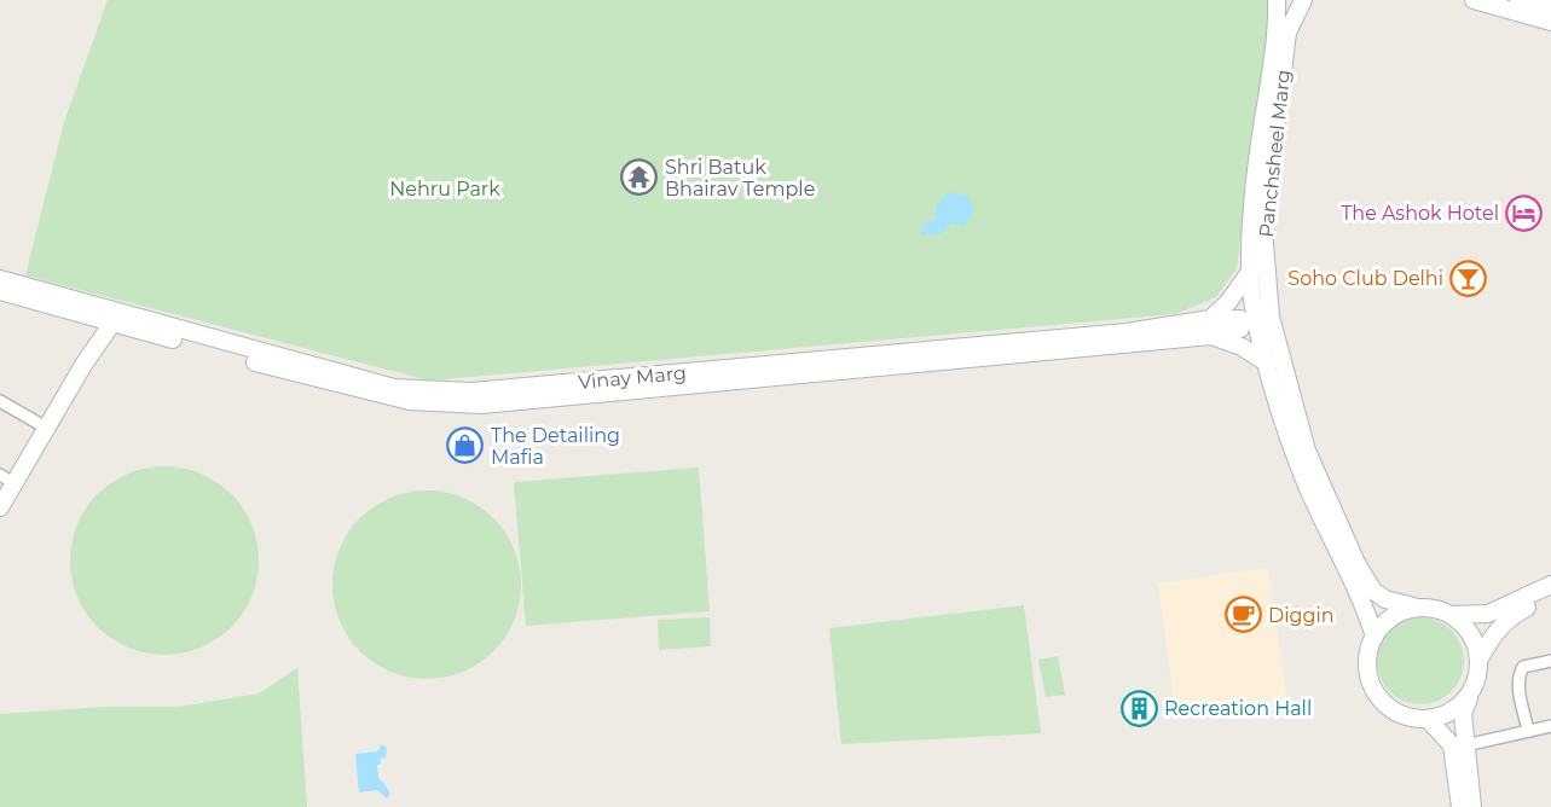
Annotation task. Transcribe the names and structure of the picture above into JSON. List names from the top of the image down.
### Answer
{
  "streets": {
    "main road": ["Panchsheel Marg", "Vinay Marg"]
  },
  "crossings": [
    ["Panchsheel Marg", "Vinay Marg"]
  ],
  "parks": ["Nehru Park"],
  "places": {
    "temple": ["Shri Batuk Bhairav Temple"],
    "hotel": ["The Ashok Hotel"],
    "bar": ["Soho Club Delhi"],
    "shop": ["The Detailing Mafia"],
    "cafe": ["Diggin"],
    "building": ["Recreation Hall"]
  }
}
